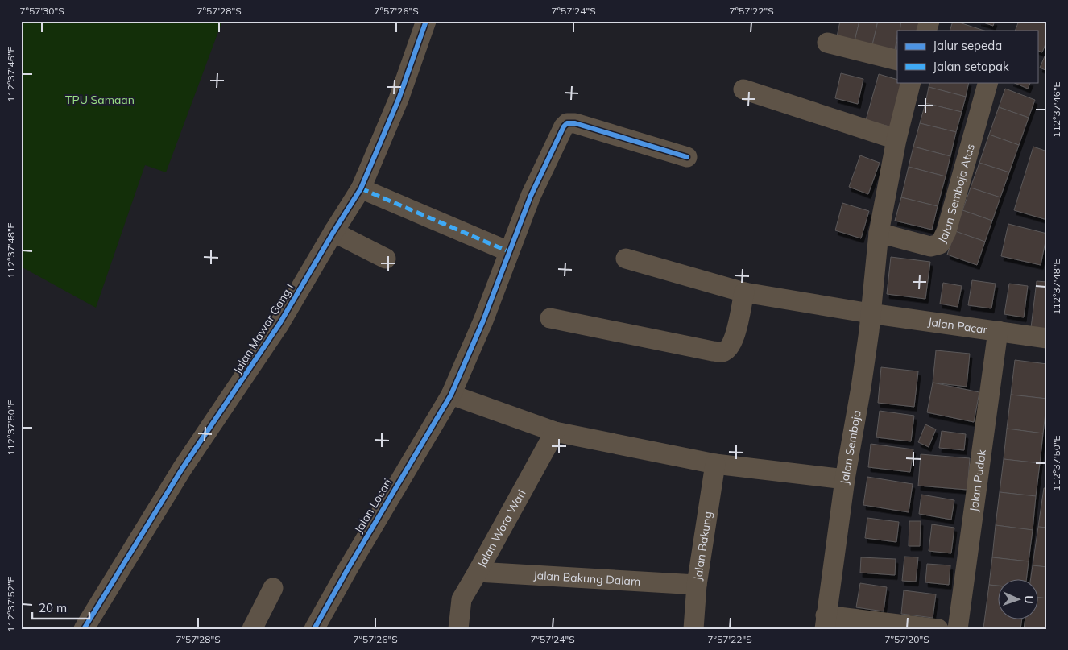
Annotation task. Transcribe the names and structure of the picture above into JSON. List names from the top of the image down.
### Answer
{
  "streets": {
    "street": [
      "Jalan Semboja Atas",
      "Jalan Pacar",
      "Jalan Mawar Gang I",
      "Jalan Semboja",
      "Jalan Pudak",
      "Jalan Locari",
      "Jalan Wora Wari",
      "Jalan Bakung",
      "Jalan Bakung Dalam"
    ]
  },
  "crossings": [
    ["Jalan Semboja Atas", "Jalan Semboja"],
    ["Jalan Pacar", "Jalan Semboja"],
    ["Jalan Pacar", "Jalan Pudak"],
    ["Jalan Wora Wari", "Jalan Bakung Dalam"],
    ["Jalan Bakung", "Jalan Bakung Dalam"]
  ],
  "parks": ["TPU Samaan"],
  "legend": ["Jalur sepeda", "Jalan setapak"],
  "scale_bar": "20 m",
  "north": "right",
  "coordinates": [
    "7°57'30\"S",
    "7°57'28\"S",
    "7°57'26\"S",
    "7°57'24\"S",
    "7°57'22\"S",
    "112°37'46\"E",
    "112°37'48\"E",
    "112°37'50\"E",
    "112°37'52\"E",
    "7°57'20\"S"
  ]
}
